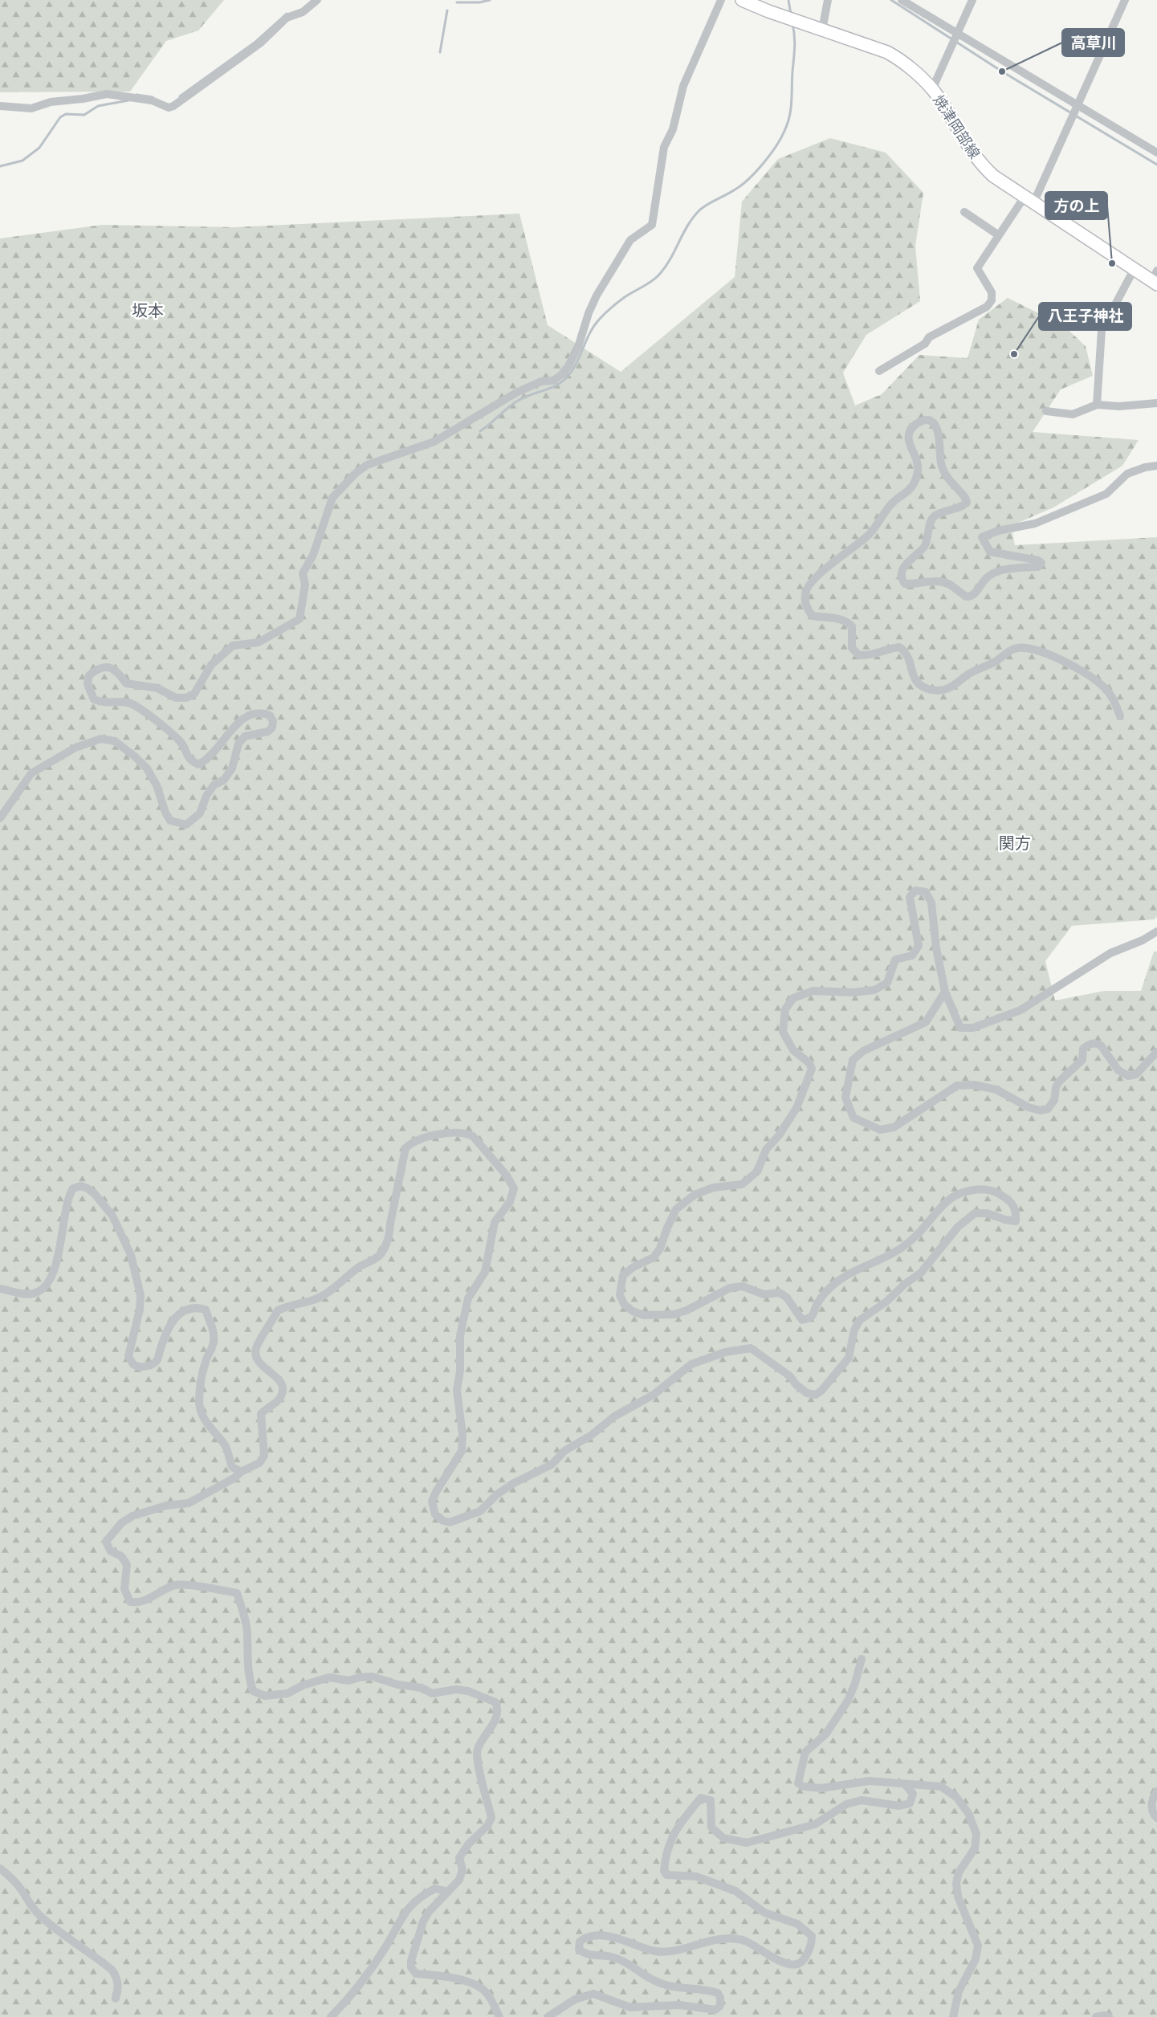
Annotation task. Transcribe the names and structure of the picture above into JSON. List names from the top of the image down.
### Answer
{
  "streets": {
    "main road": ["焼津岡部線"]
  },
  "districts": ["坂本", "関方"],
  "places": ["高草川", "方の上", "八王子神社"]
}
